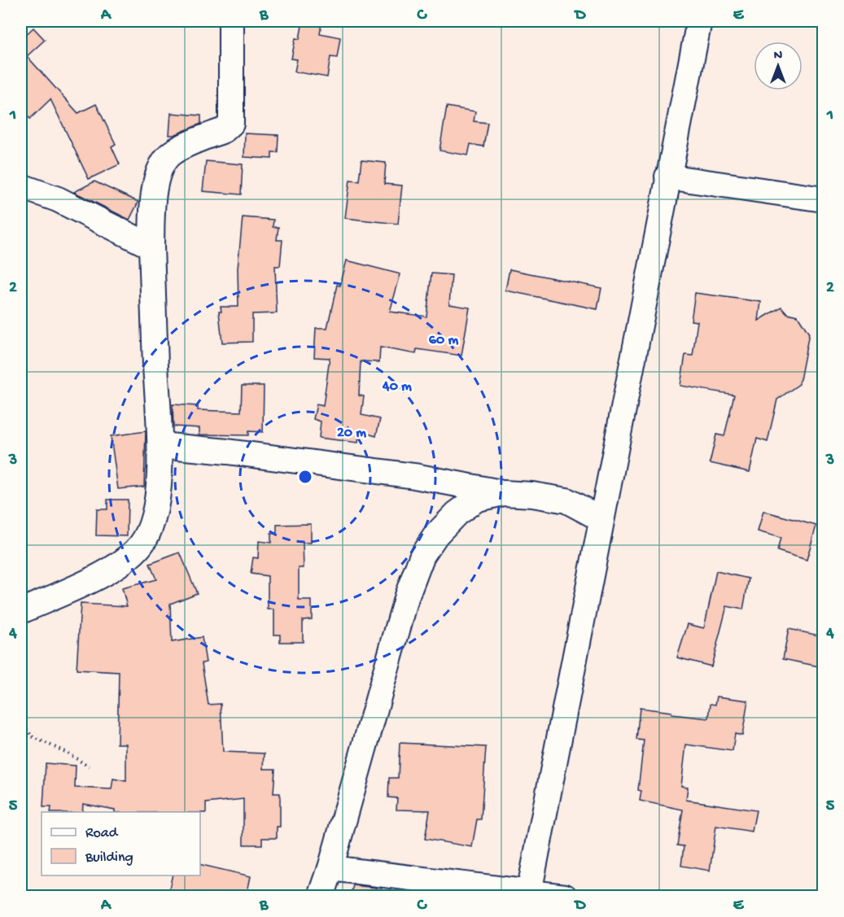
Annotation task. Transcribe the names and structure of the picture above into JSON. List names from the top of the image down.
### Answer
{
  "legend": ["Road", "Building"],
  "north": "top",
  "grid": {
    "columns": [
      "A",
      "B",
      "C",
      "D",
      "E"
    ],
    "rows": [
      "1",
      "2",
      "3",
      "4",
      "5"
    ]
  },
  "rings": ["60 m", "40 m", "20 m"]
}
